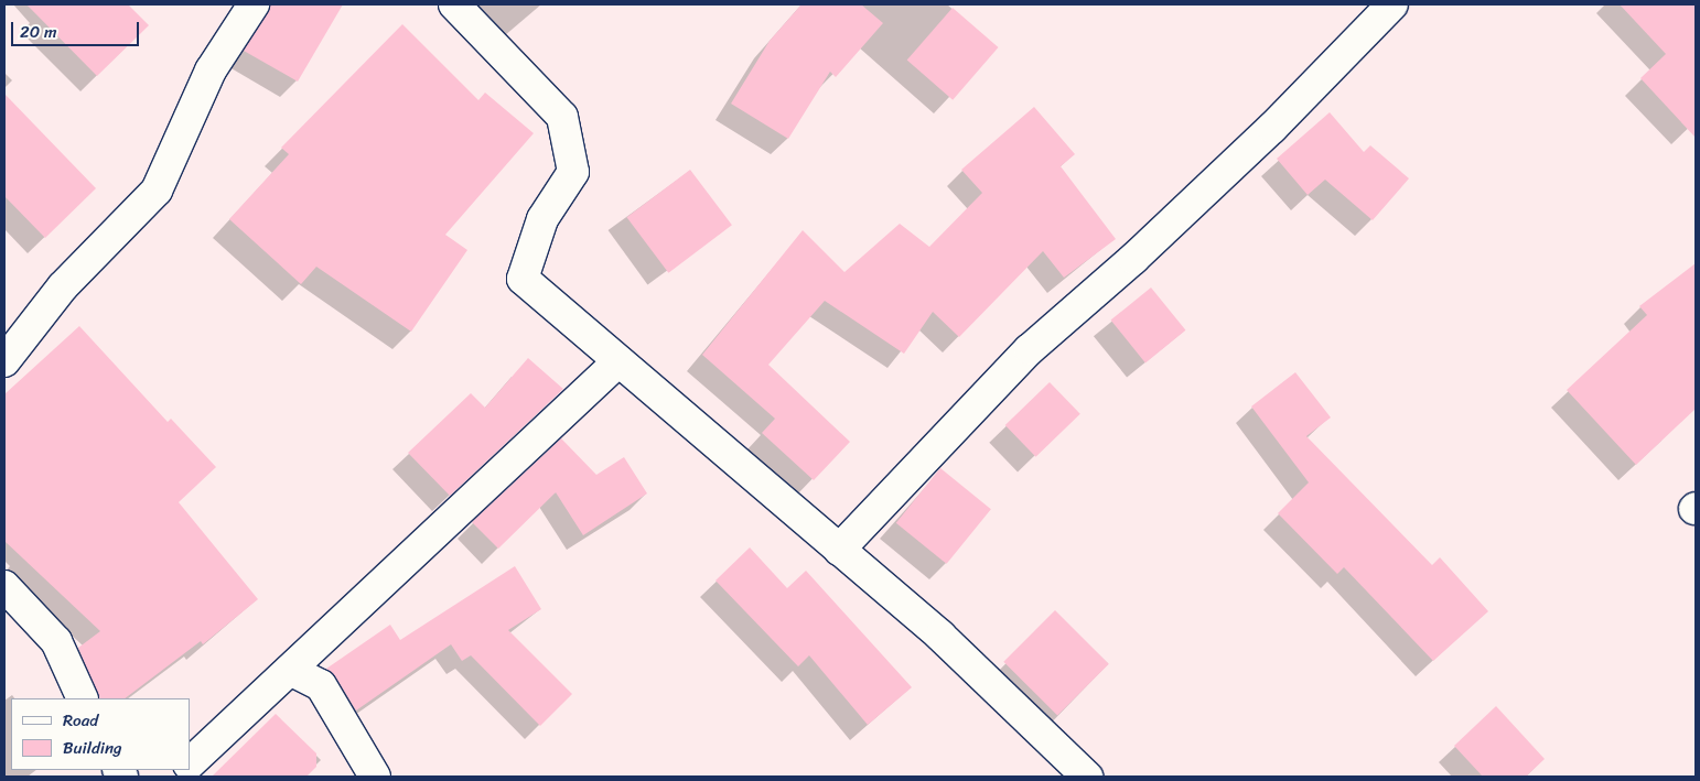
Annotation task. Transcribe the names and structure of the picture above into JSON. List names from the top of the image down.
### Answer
{
  "legend": ["Road", "Building"],
  "scale_bar": "20 m"
}
